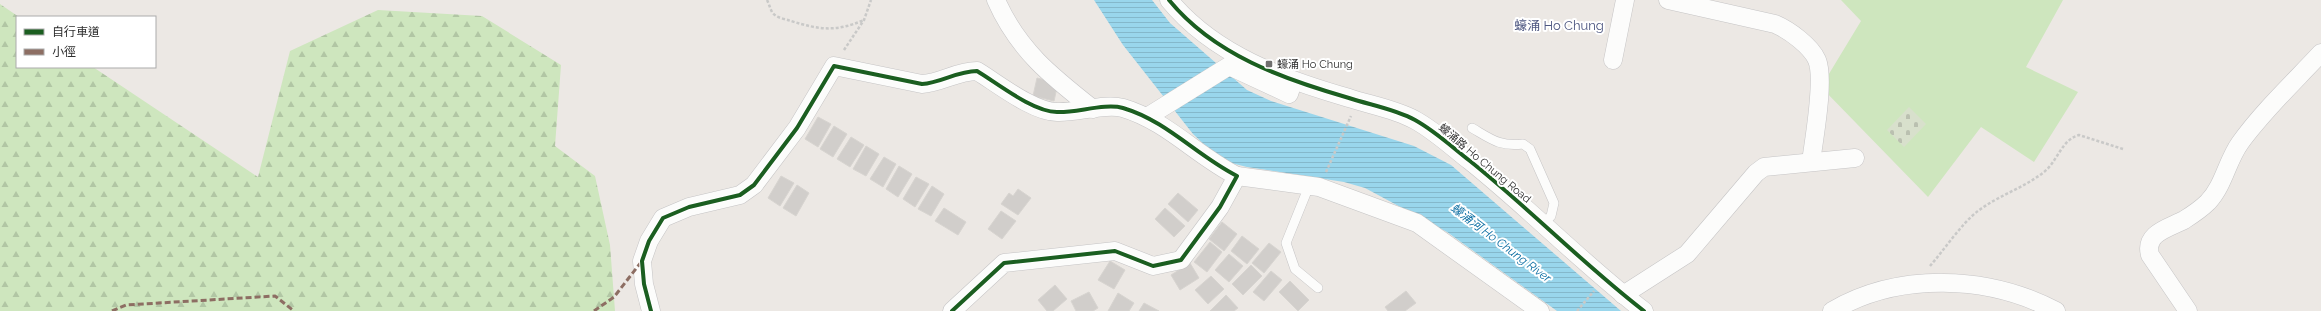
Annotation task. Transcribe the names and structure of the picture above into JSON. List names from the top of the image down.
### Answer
{
  "streets": {
    "street": ["蠔涌路 Ho Chung Road"]
  },
  "districts": ["蠔涌 Ho Chung"],
  "water": ["蠔涌河 Ho Chung River"],
  "places": {
    "transit": ["蠔涌 Ho Chung"]
  },
  "legend": ["自行車道", "小徑"]
}
